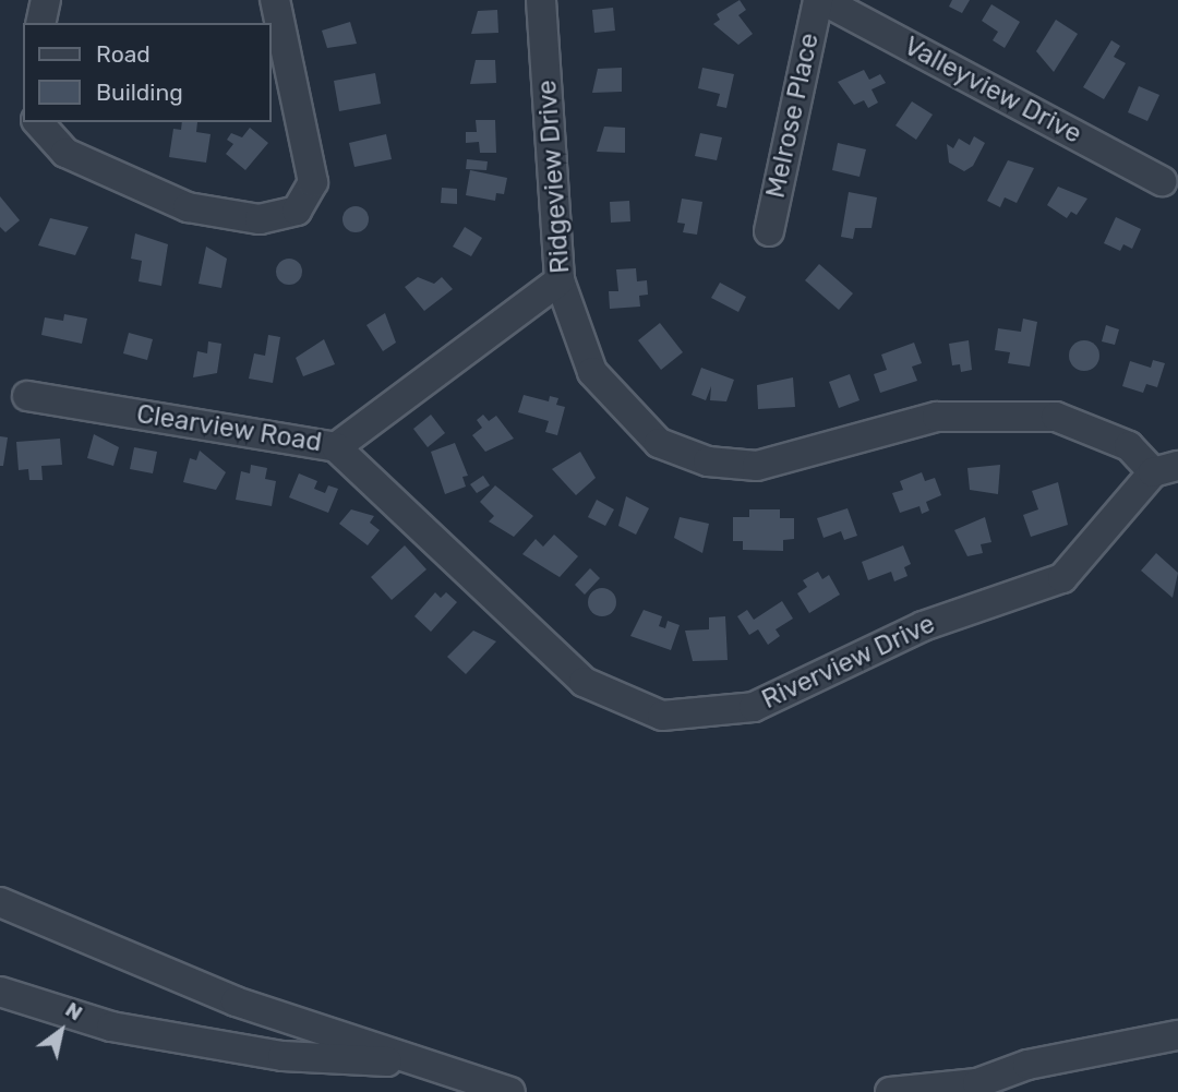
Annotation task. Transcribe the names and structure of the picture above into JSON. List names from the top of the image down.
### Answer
{
  "streets": {
    "street": [
      "Valleyview Drive",
      "Melrose Place",
      "Ridgeview Drive",
      "Clearview Road",
      "Riverview Drive"
    ]
  },
  "crossings": [
    ["Valleyview Drive", "Melrose Place"],
    ["Ridgeview Drive", "Clearview Road"],
    ["Ridgeview Drive", "Riverview Drive"],
    ["Clearview Road", "Riverview Drive"]
  ],
  "legend": ["Road", "Building"],
  "north": "top right"
}
